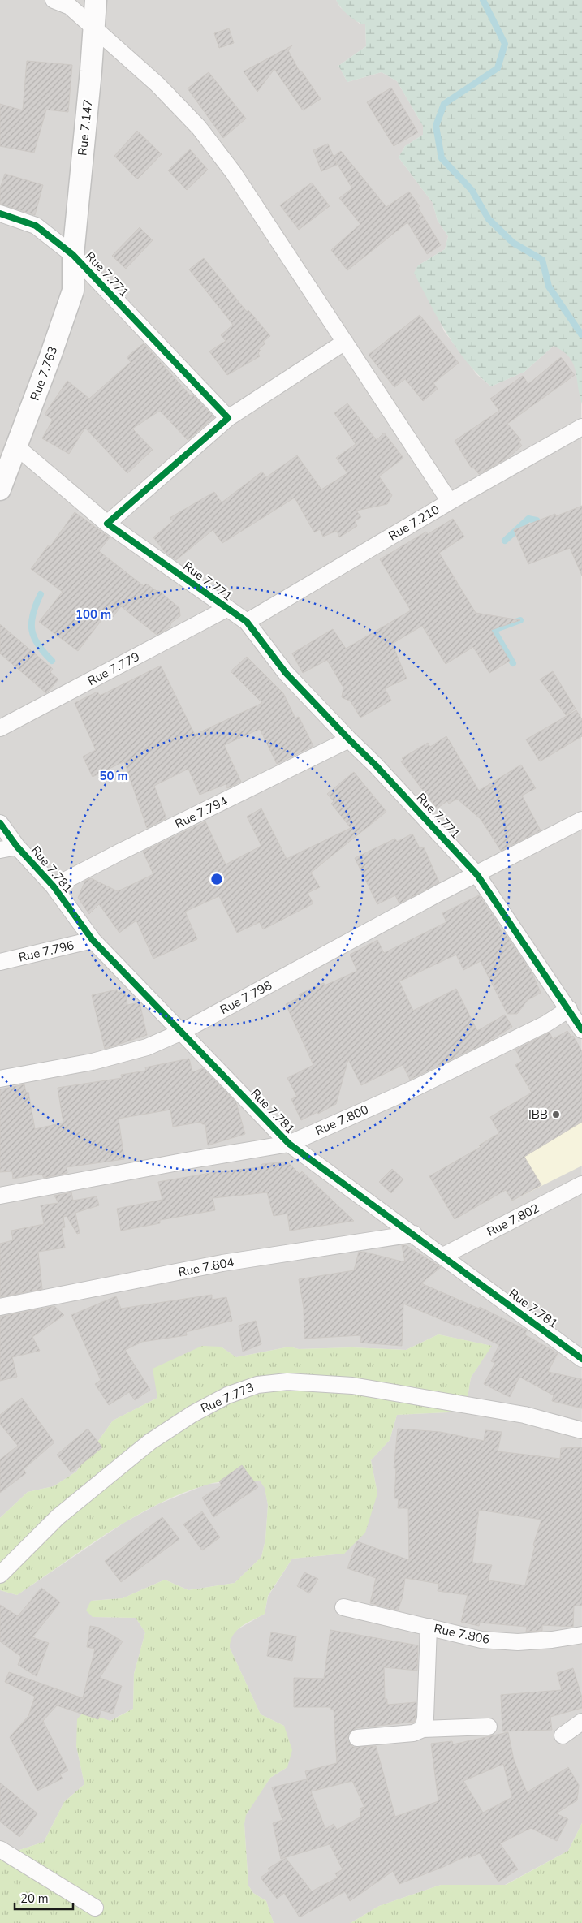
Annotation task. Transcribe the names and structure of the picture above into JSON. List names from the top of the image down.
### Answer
{
  "streets": {
    "street": [
      "Rue 7.147",
      "Rue 7.771",
      "Rue 7.763",
      "Rue 7.210",
      "Rue 7.779",
      "Rue 7.794",
      "Rue 7.781",
      "Rue 7.796",
      "Rue 7.798",
      "Rue 7.800",
      "Rue 7.802",
      "Rue 7.804",
      "Rue 7.773",
      "Rue 7.806"
    ]
  },
  "crossings": [
    ["Rue 7.147", "Rue 7.771"],
    ["Rue 7.147", "Rue 7.763"],
    ["Rue 7.771", "Rue 7.763"],
    ["Rue 7.771", "Rue 7.210"],
    ["Rue 7.771", "Rue 7.779"],
    ["Rue 7.771", "Rue 7.794"],
    ["Rue 7.771", "Rue 7.798"],
    ["Rue 7.771", "Rue 7.800"],
    ["Rue 7.794", "Rue 7.781"],
    ["Rue 7.781", "Rue 7.796"],
    ["Rue 7.781", "Rue 7.798"],
    ["Rue 7.781", "Rue 7.800"],
    ["Rue 7.781", "Rue 7.802"],
    ["Rue 7.781", "Rue 7.804"]
  ],
  "places": ["IBB"],
  "scale_bar": "20 m",
  "rings": ["100 m", "50 m"]
}
